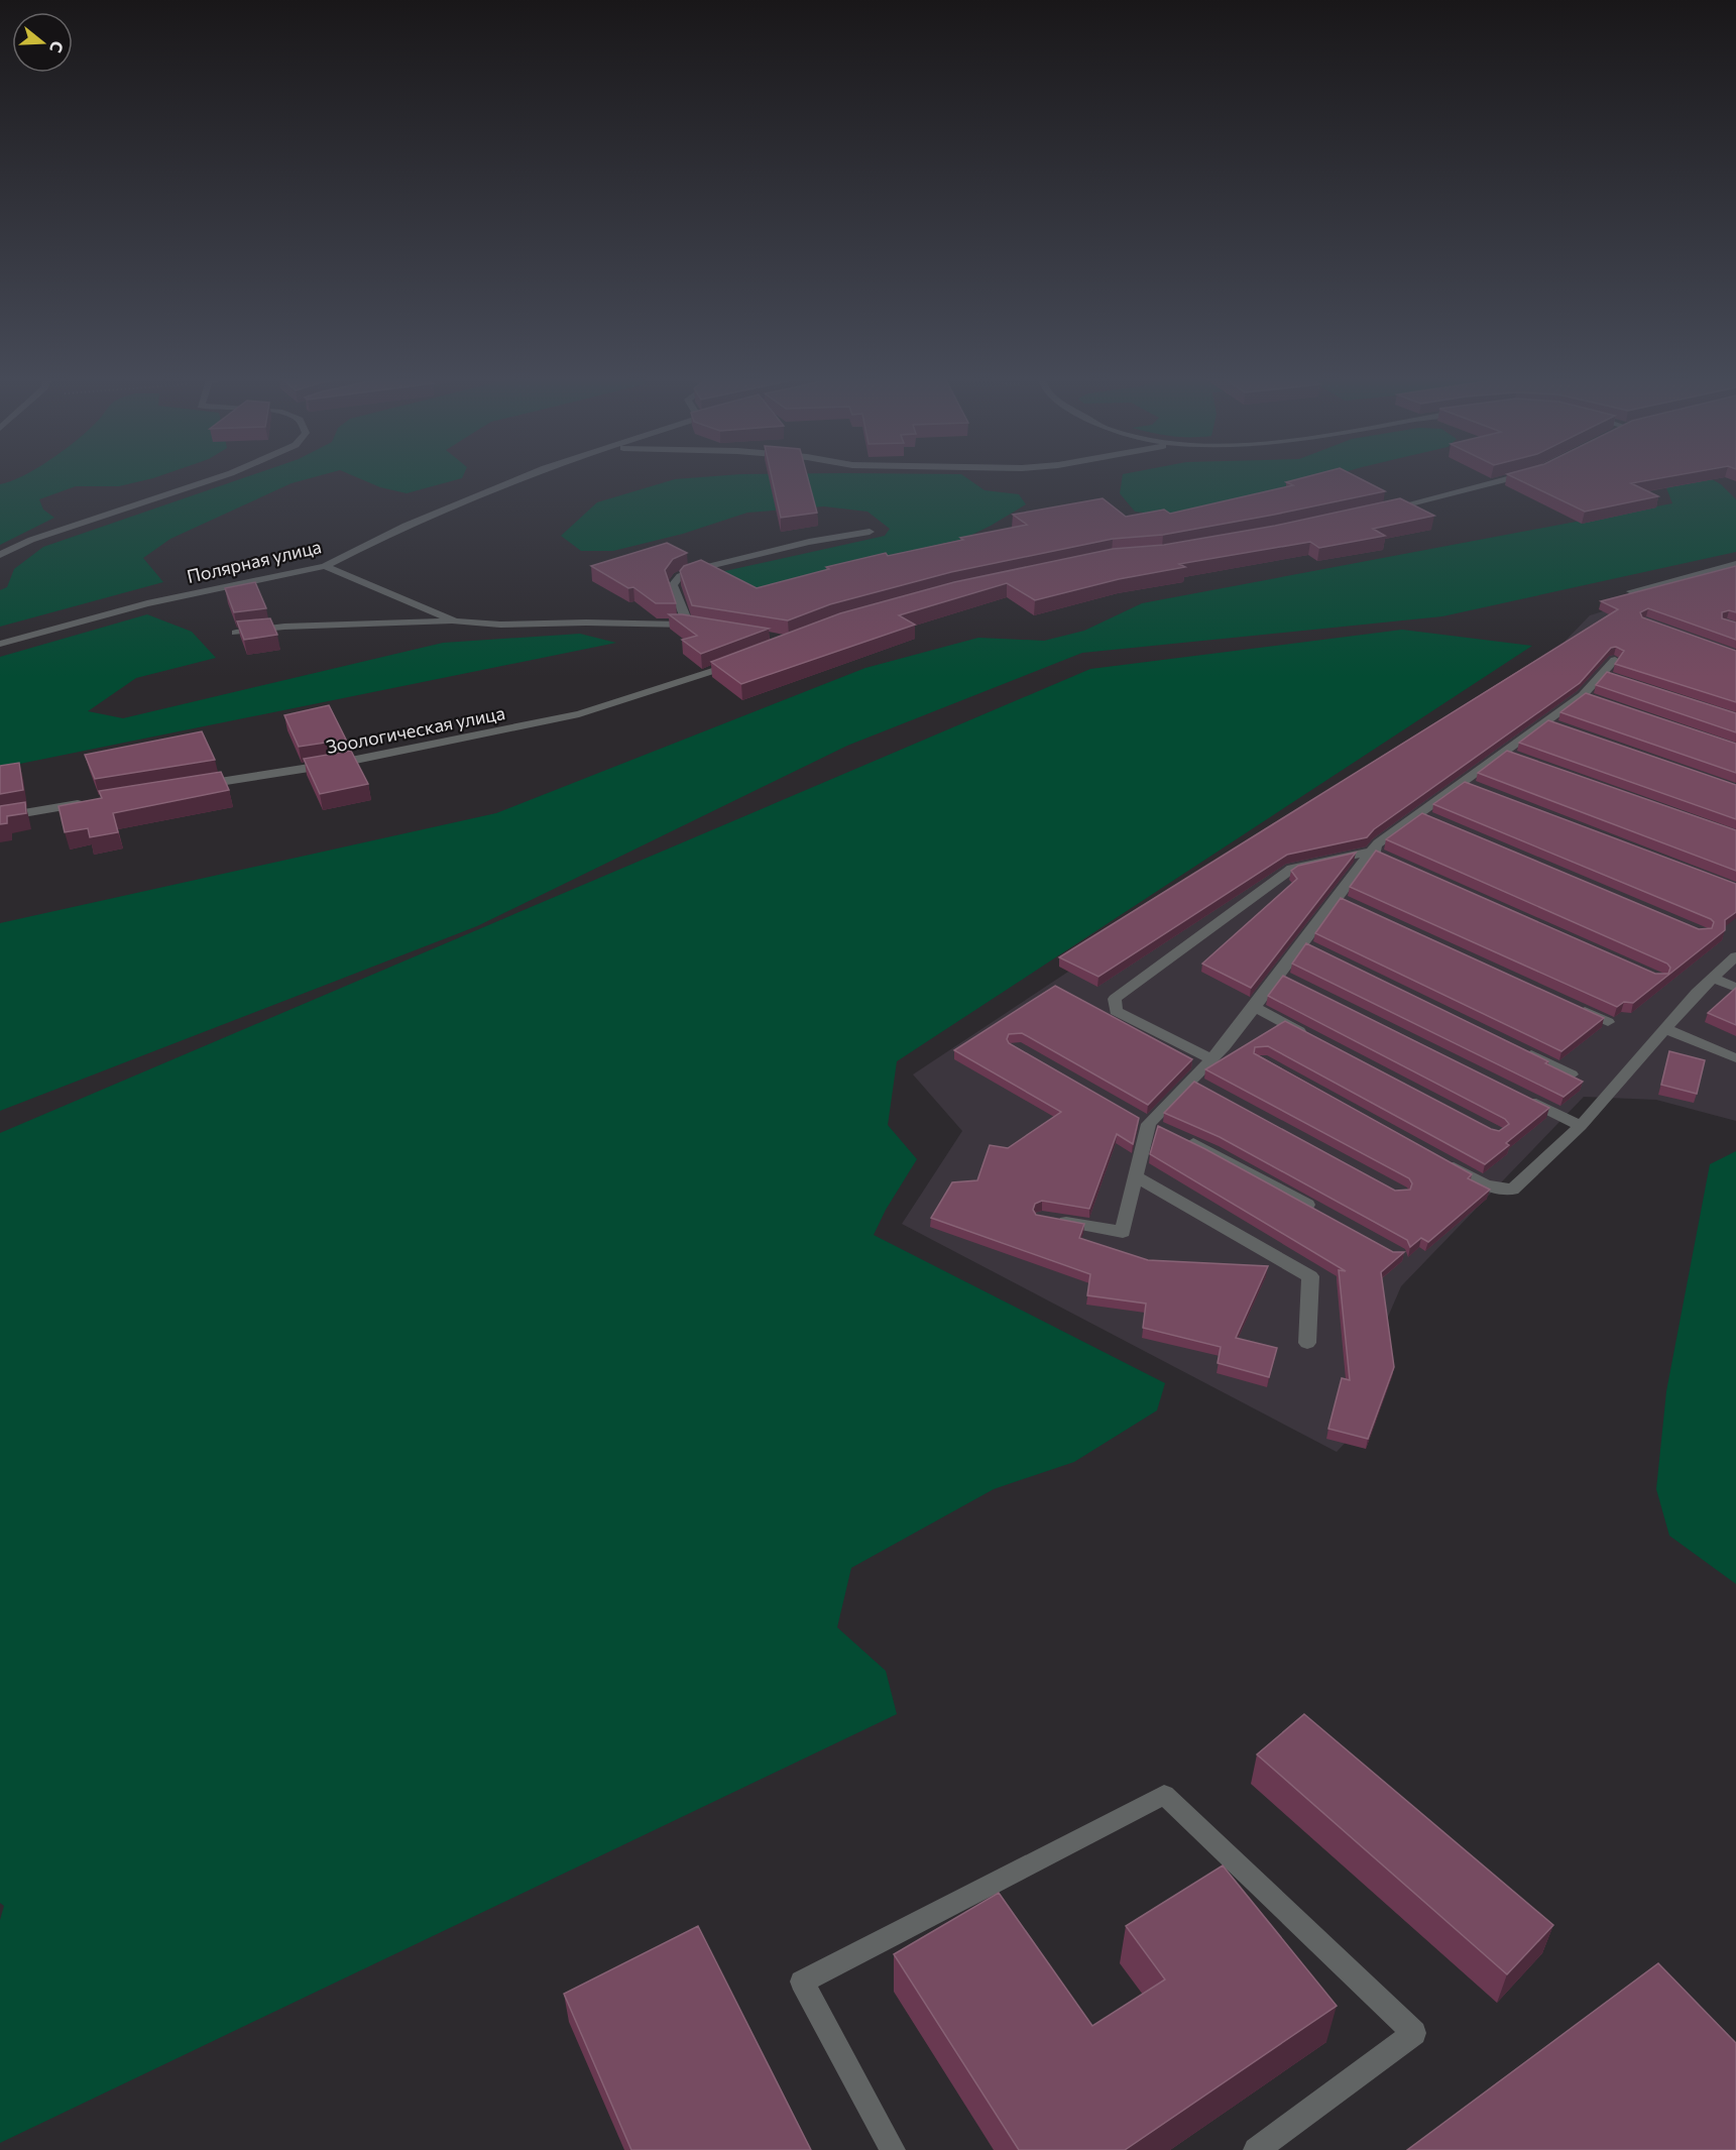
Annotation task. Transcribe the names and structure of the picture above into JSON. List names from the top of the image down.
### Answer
{
  "streets": {
    "street": ["Полярная улица", "Зоологическая улица"]
  },
  "north": "right"
}
